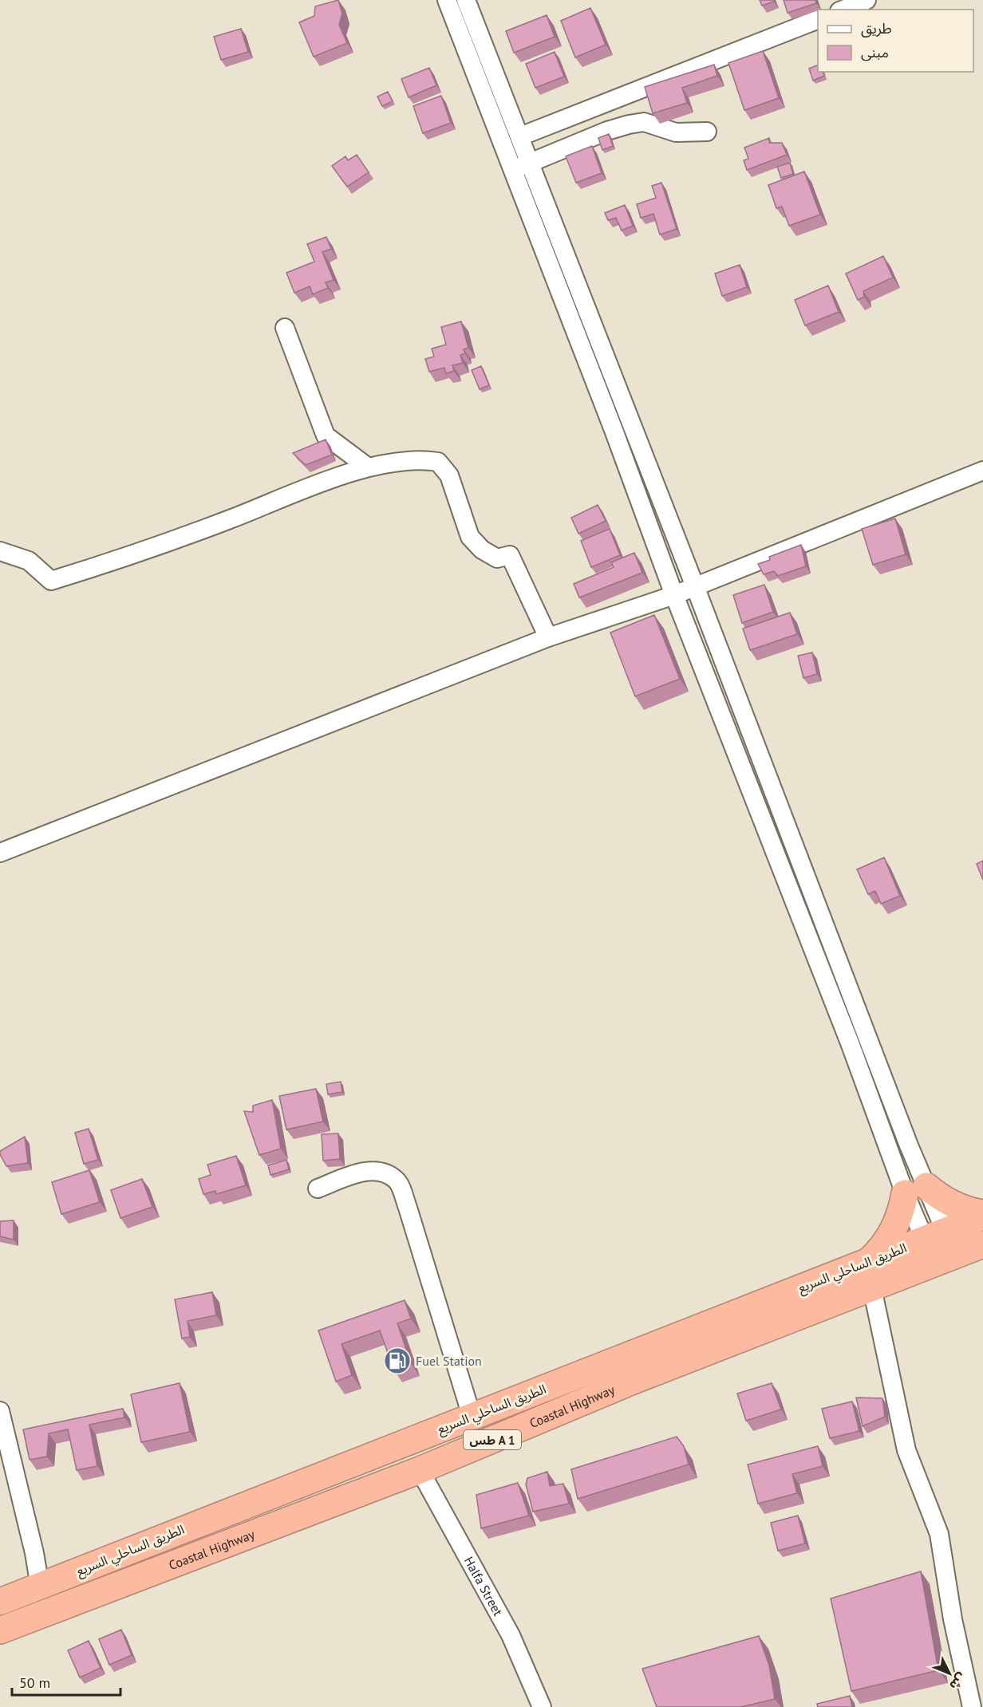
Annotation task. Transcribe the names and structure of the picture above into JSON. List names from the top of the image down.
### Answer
{
  "streets": {
    "highway": ["الطريق الساحلي السريع", "Coastal Highway", "طس A 1"],
    "street": ["Halfa Street"]
  },
  "crossings": [
    ["Coastal Highway", "Halfa Street"]
  ],
  "places": {
    "fuel station": ["Fuel Station"]
  },
  "legend": ["طريق", "مبنى"],
  "scale_bar": "50 m",
  "north": "bottom right"
}
